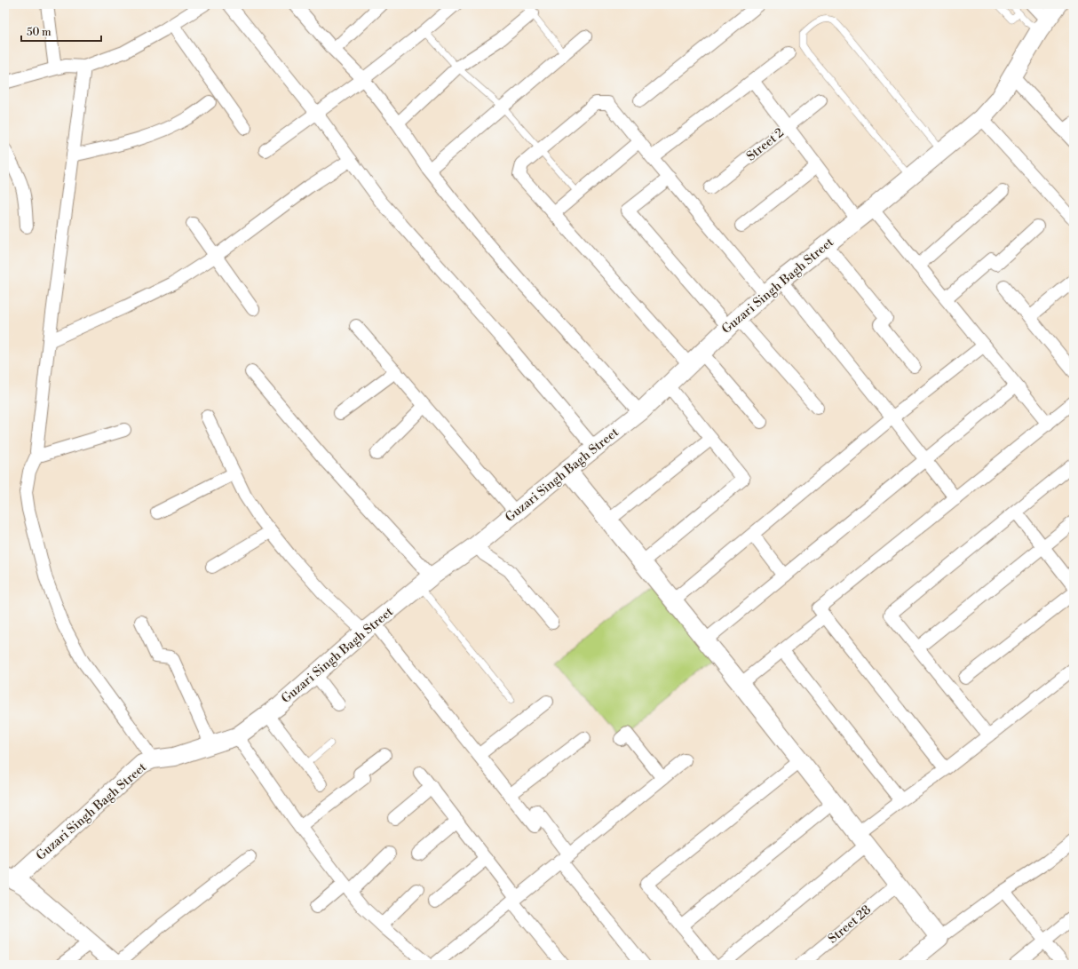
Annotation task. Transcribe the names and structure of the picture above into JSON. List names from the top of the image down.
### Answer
{
  "streets": {
    "street": ["Street 2", "Guzari Singh Bagh Street", "Street 28"]
  },
  "scale_bar": "50 m"
}
